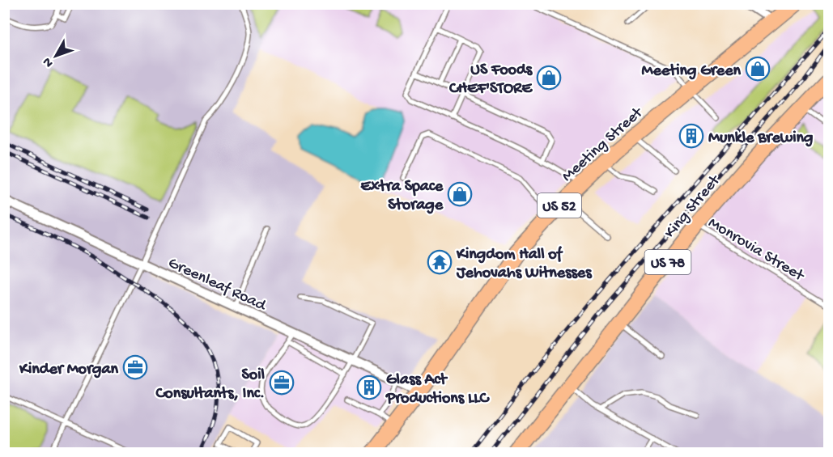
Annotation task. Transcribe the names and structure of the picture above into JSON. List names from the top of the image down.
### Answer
{
  "streets": {
    "main road": [
      "Meeting Street",
      "US 52",
      "King Street",
      "US 78"
    ],
    "street": ["Greenleaf Road"],
    "lane": ["Monrovia Street"]
  },
  "crossings": [
    ["Meeting Street", "Greenleaf Road"],
    ["King Street", "Monrovia Street"]
  ],
  "places": {
    "shop": ["Meeting Green", "US Foods CHEF'STORE", "Extra Space Storage"],
    "building": ["Munkle Brewing", "Glass Act Productions LLC"],
    "temple": ["Kingdom Hall of Jehovahs Witnesses"],
    "office": ["Kinder Morgan", "Soil Consultants, Inc."]
  },
  "north": "bottom left"
}
